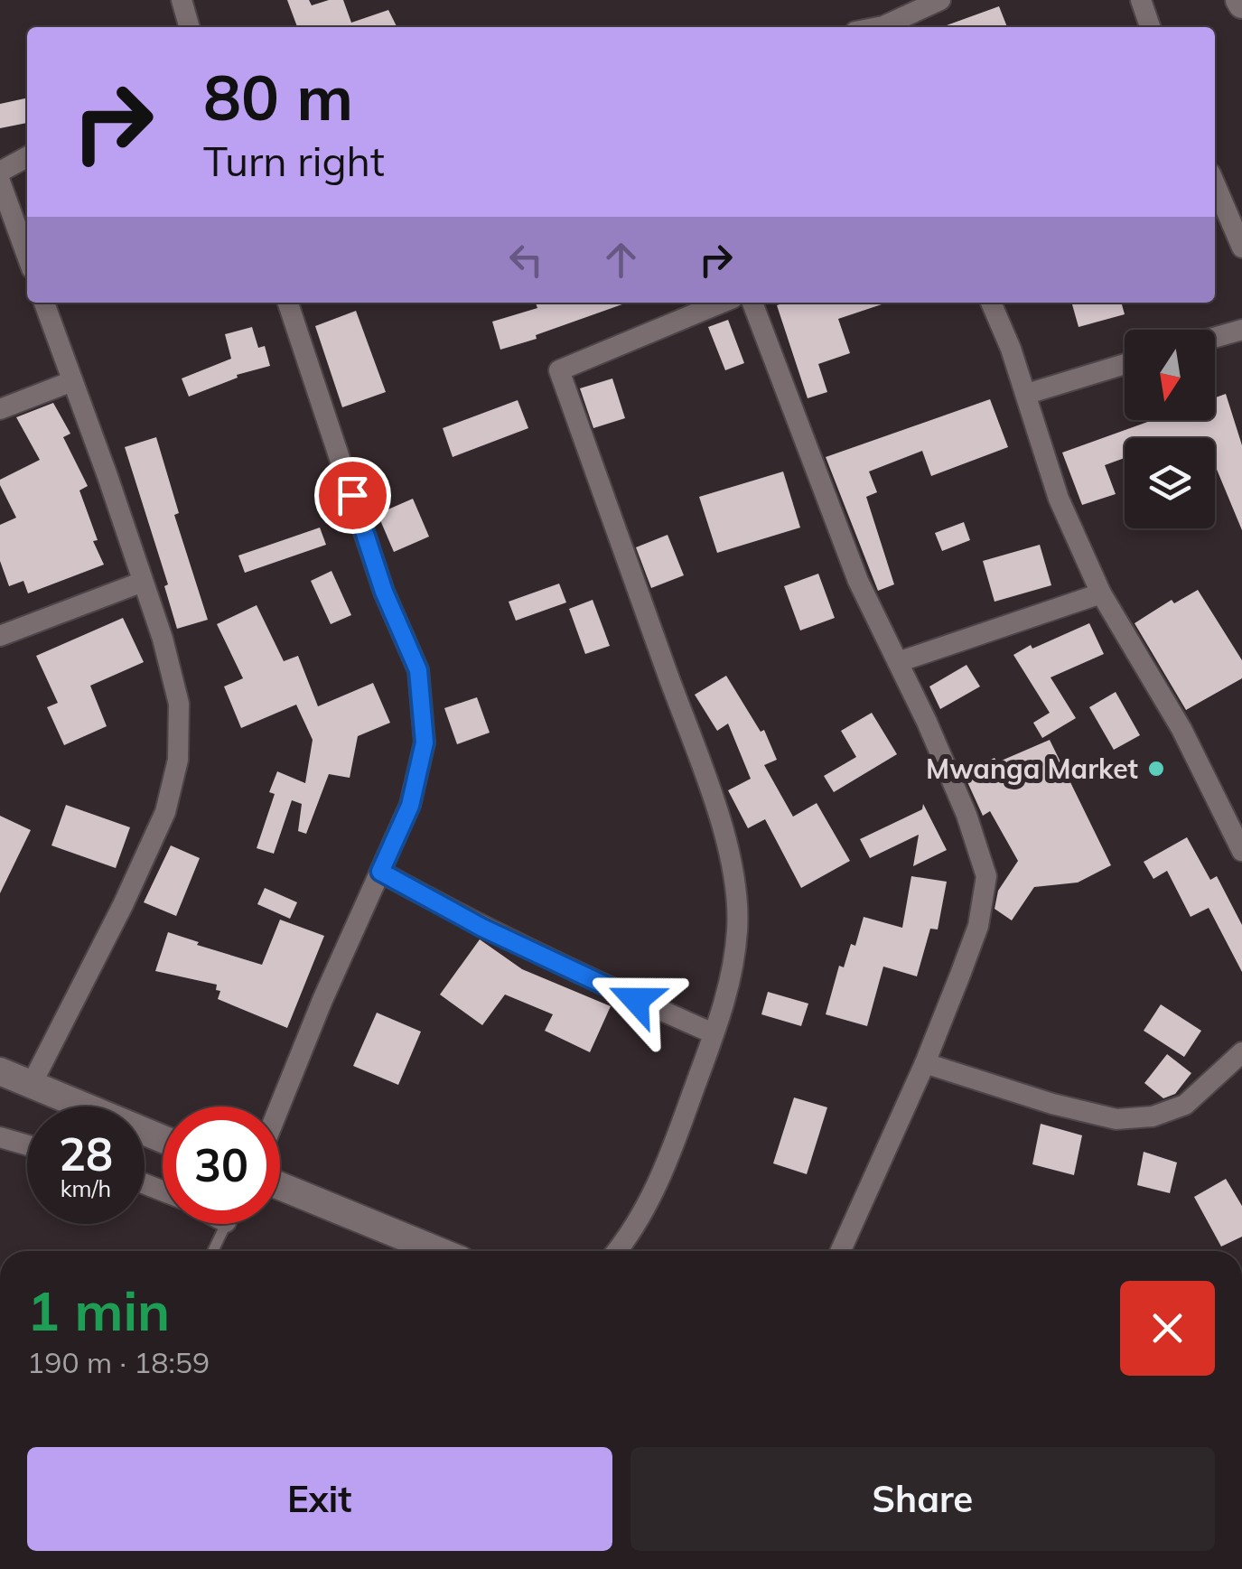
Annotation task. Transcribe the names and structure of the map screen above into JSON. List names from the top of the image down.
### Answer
{
  "places": ["Mwanga Market"],
  "north": "bottom",
  "page": {
    "turn": ["80 m", "Turn right"],
    "speed": "28 km/h",
    "limit": "30",
    "heading": ["1 min", "190 m · 18:59"],
    "buttons": ["Exit", "Share"]
  }
}
